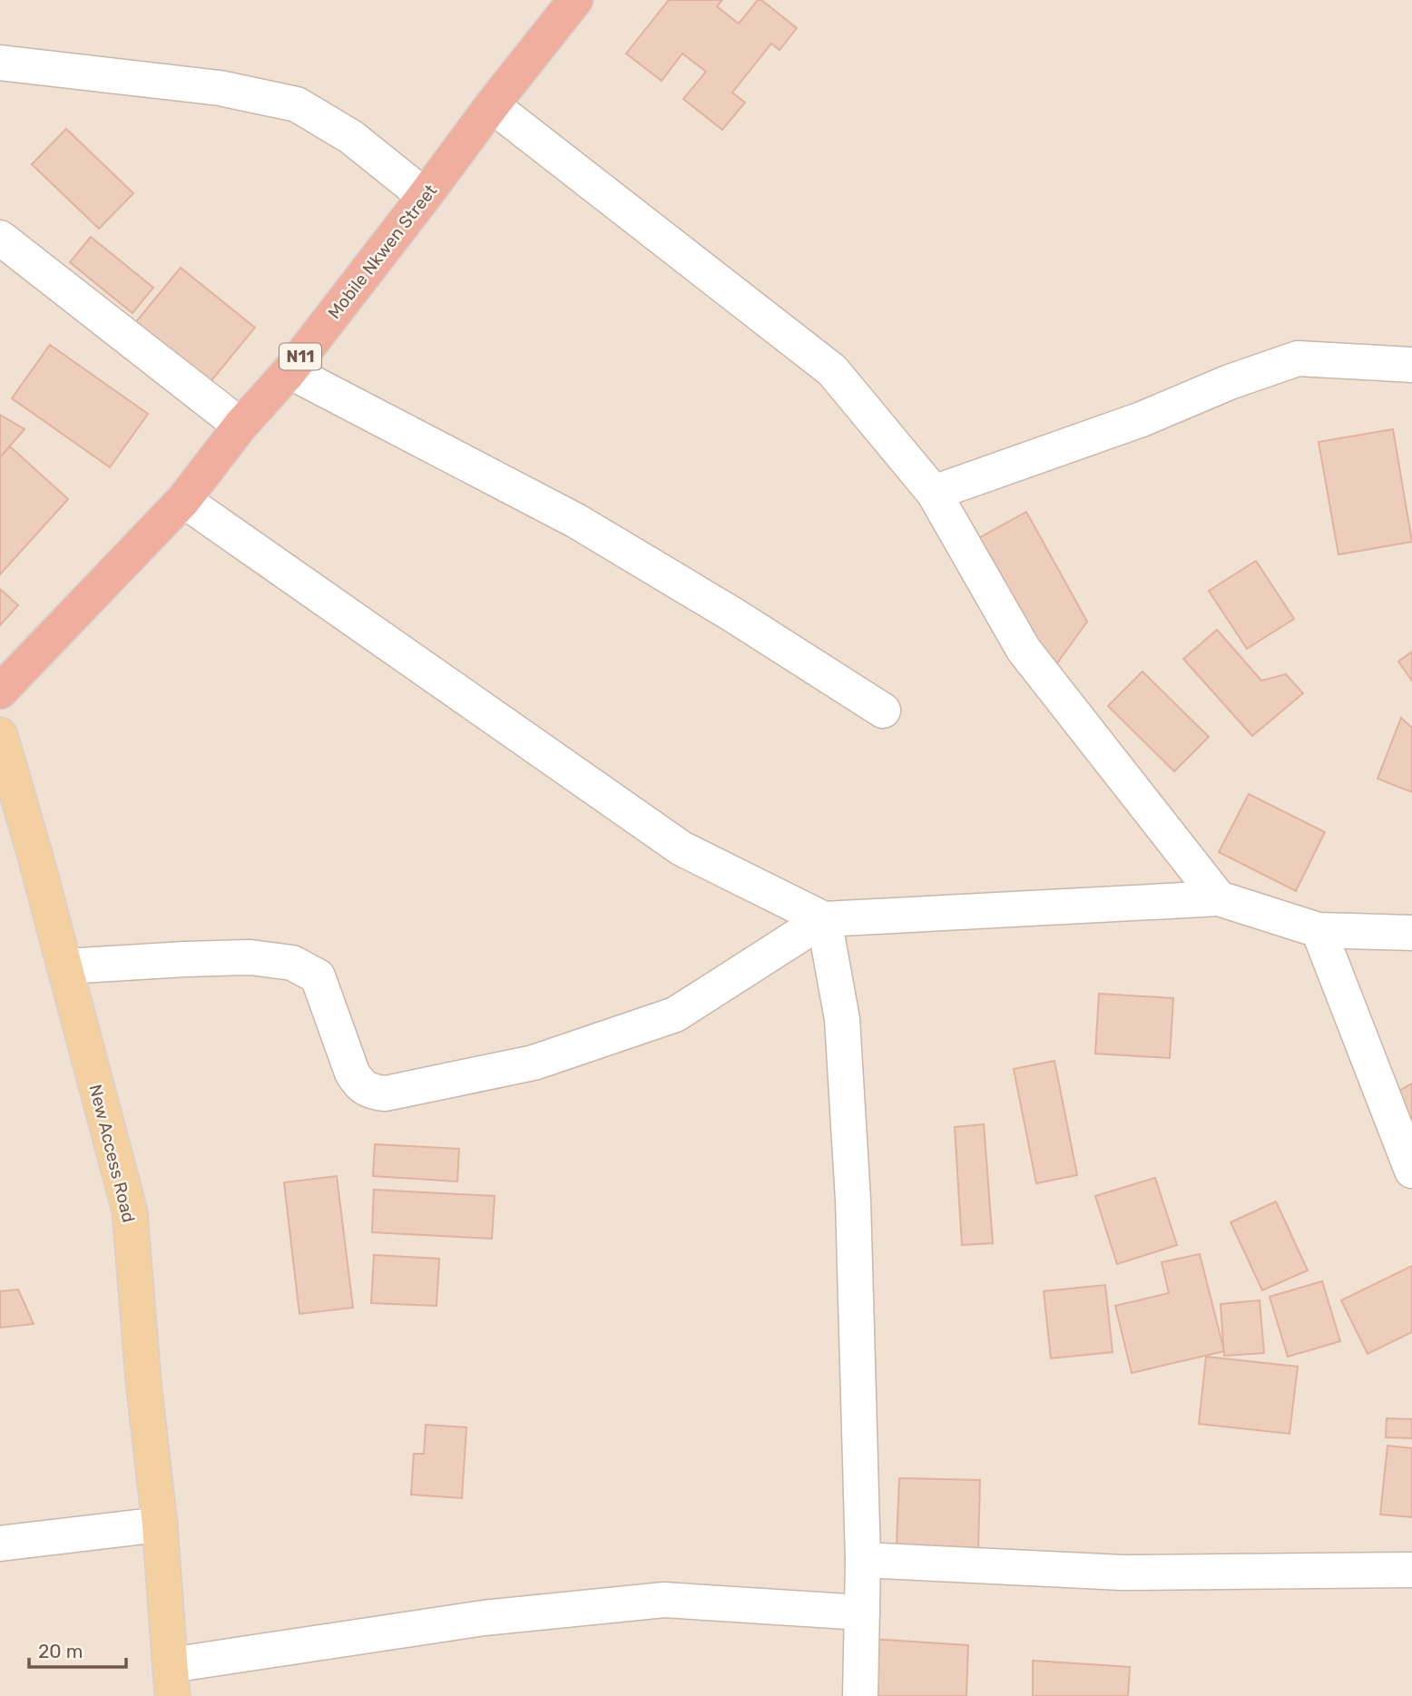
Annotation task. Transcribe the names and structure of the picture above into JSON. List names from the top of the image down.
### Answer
{
  "streets": {
    "highway": ["Mobile Nkwen Street", "N11"],
    "main road": ["New Access Road"]
  },
  "scale_bar": "20 m"
}
